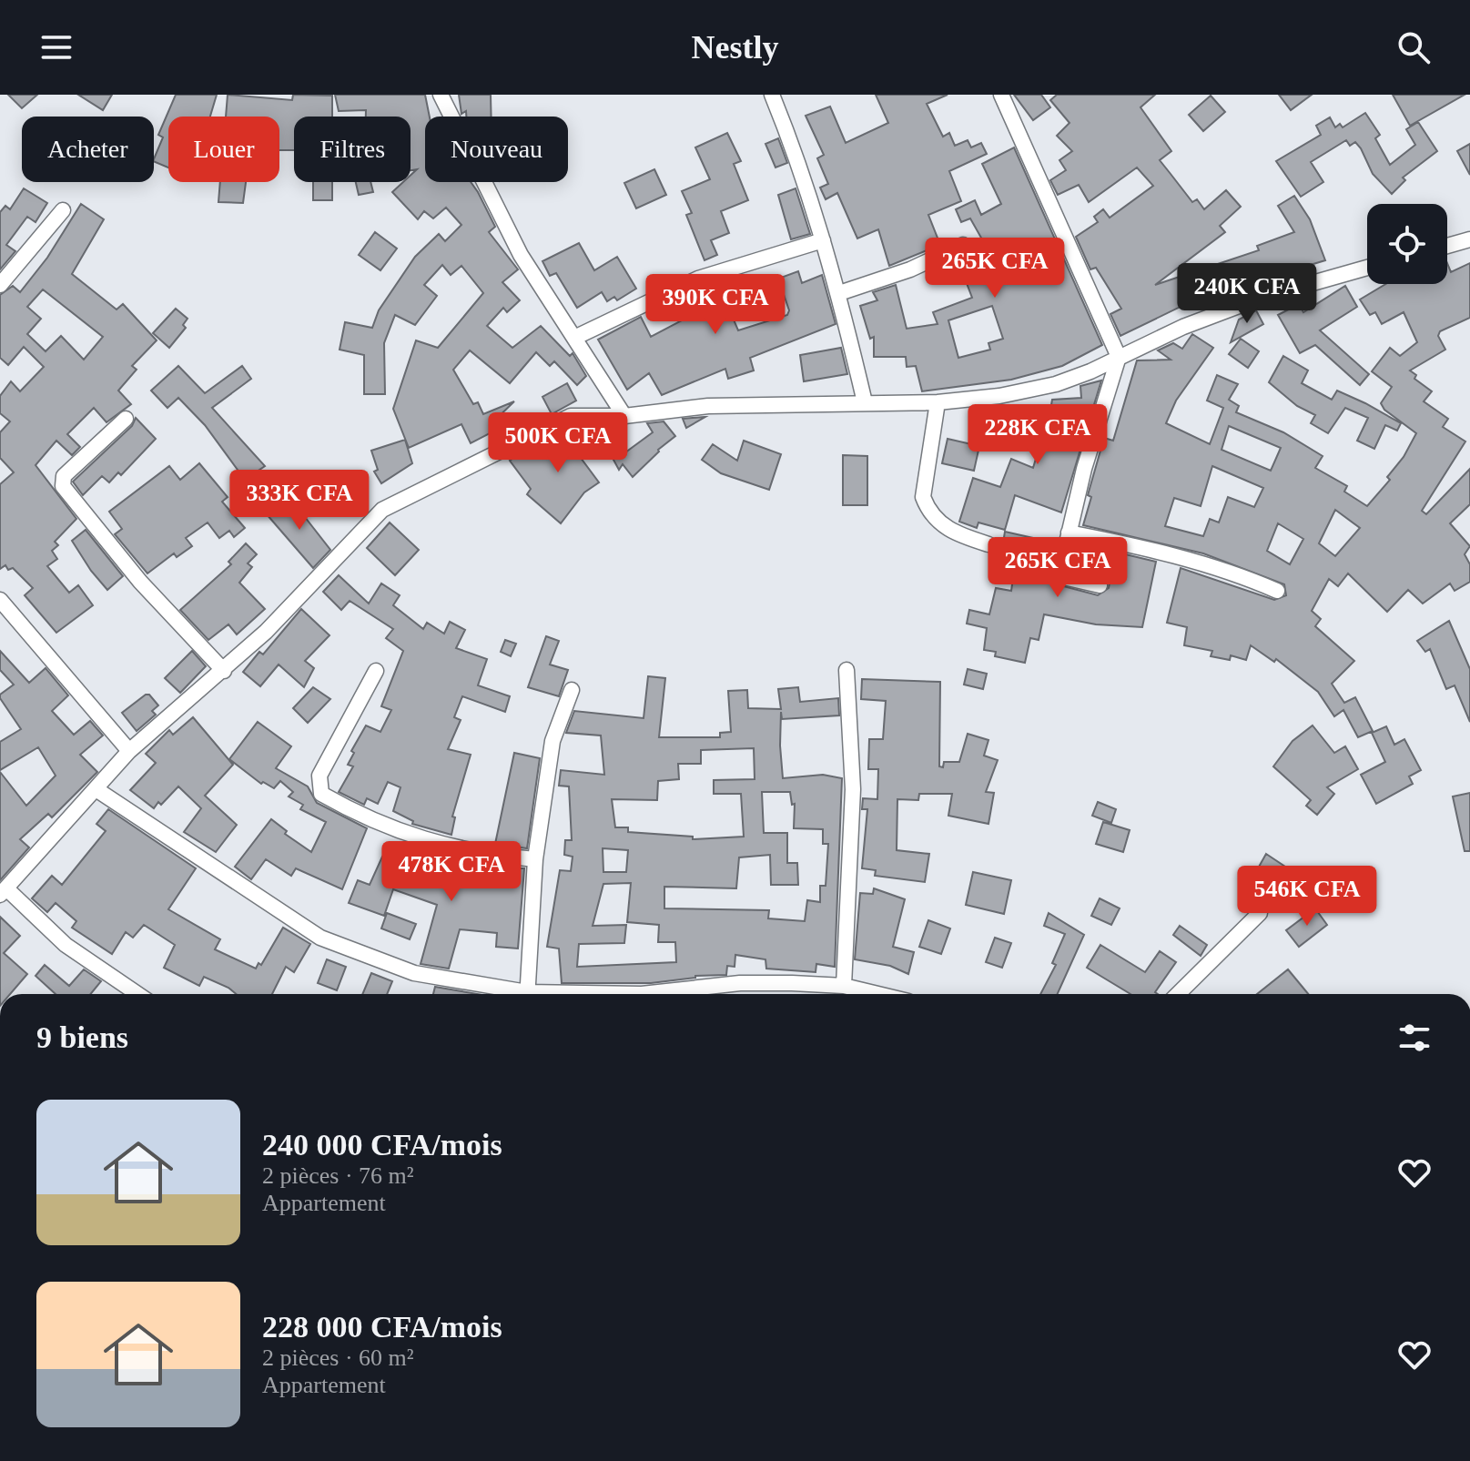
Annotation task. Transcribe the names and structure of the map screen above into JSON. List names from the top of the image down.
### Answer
{
  "page": {
    "header": "Nestly",
    "chip": [
      "Acheter",
      "Louer",
      "Filtres",
      "Nouveau"
    ],
    "price": [
      "265K CFA",
      "240K CFA",
      "390K CFA",
      "228K CFA",
      "500K CFA",
      "333K CFA",
      "265K CFA",
      "478K CFA",
      "546K CFA"
    ],
    "heading": "9 biens",
    "list": [
      {
        "name": "240 000 CFA/mois",
        "note": "2 pièces · 76 m² · Appartement"
      },
      {
        "name": "228 000 CFA/mois",
        "note": "2 pièces · 60 m² · Appartement"
      }
    ]
  }
}
